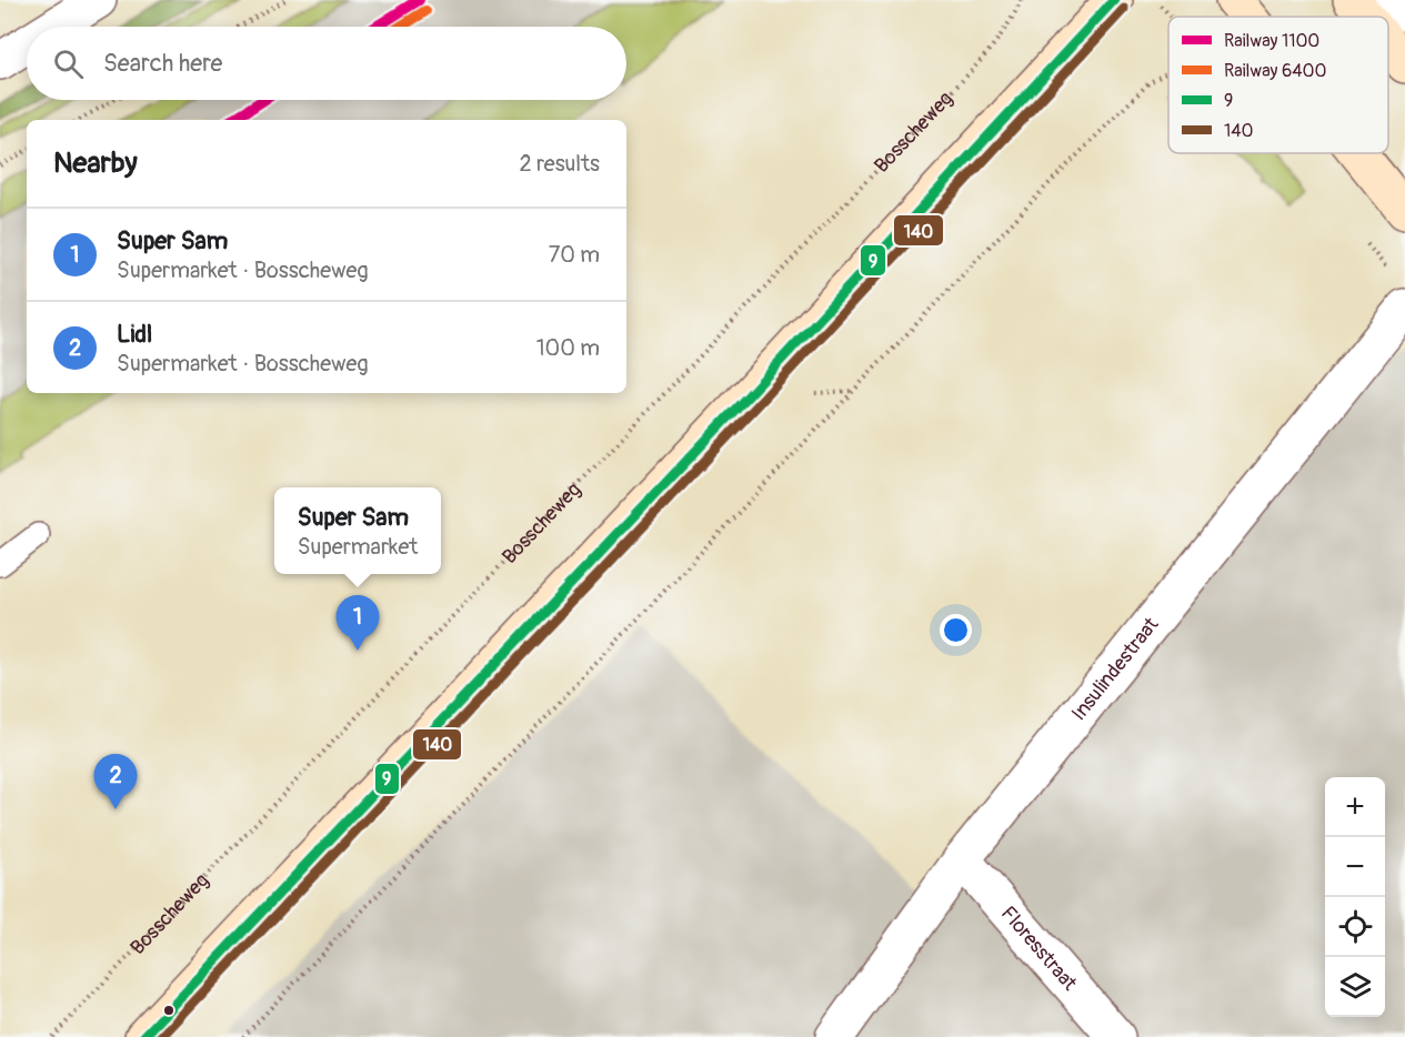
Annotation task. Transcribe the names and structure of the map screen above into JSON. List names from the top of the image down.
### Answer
{
  "streets": {
    "street": ["Insulindestraat", "Floresstraat"],
    "path": ["Bosscheweg"]
  },
  "crossings": [
    ["Insulindestraat", "Floresstraat"]
  ],
  "lines": [
    "rail line 1100",
    "transit line 9",
    "transit line 140",
    "rail line 6400"
  ],
  "legend": [
    "Railway 1100",
    "Railway 6400",
    "9",
    "140"
  ],
  "page": {
    "search": "Search here",
    "heading": ["Nearby", "2 results"],
    "list": [
      {
        "mark": "1",
        "name": "Super Sam",
        "note": "Supermarket · Bosscheweg",
        "value": "70 m"
      },
      {
        "mark": "2",
        "name": "Lidl",
        "note": "Supermarket · Bosscheweg",
        "value": "100 m"
      }
    ],
    "popup": ["Super Sam", "Supermarket"],
    "pins": ["1", "2"],
    "map_buttons": ["+", "−"]
  }
}
